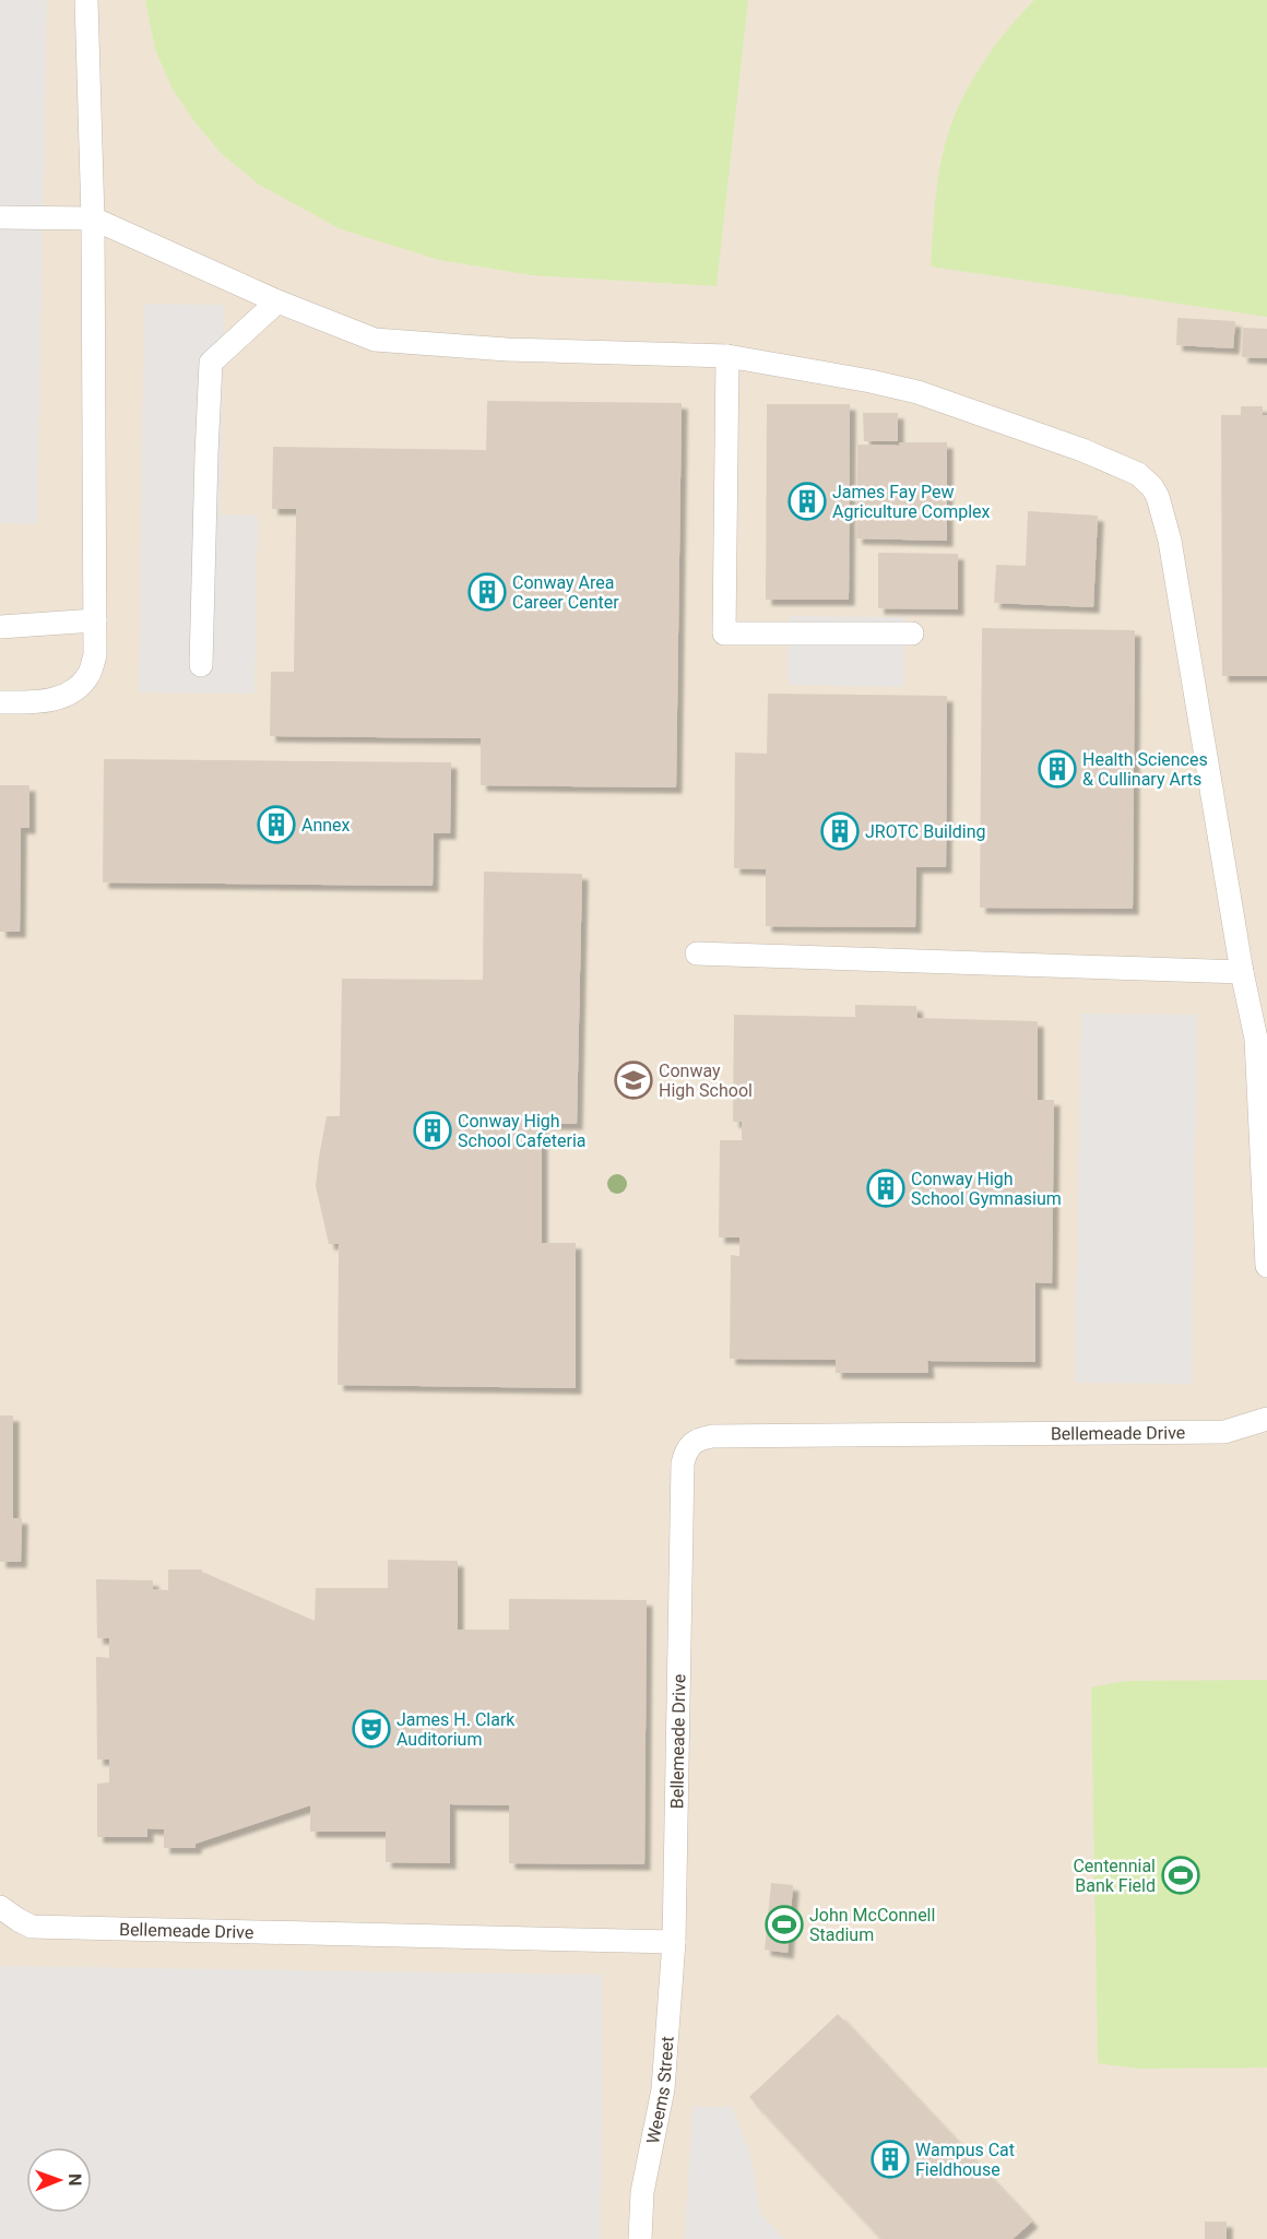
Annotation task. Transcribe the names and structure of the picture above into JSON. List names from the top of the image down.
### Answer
{
  "streets": {
    "lane": ["Bellemeade Drive", "Weems Street"]
  },
  "crossings": [
    ["Bellemeade Drive", "Weems Street"]
  ],
  "places": {
    "building": [
      "James Fay Pew Agriculture Complex",
      "Conway Area Career Center",
      "Health Sciences & Cullinary Arts",
      "Annex",
      "JROTC Building",
      "Conway High School Cafeteria",
      "Conway High School Gymnasium",
      "Wampus Cat Fieldhouse"
    ],
    "school or university": ["Conway High School"],
    "theatre": ["James H. Clark Auditorium"],
    "sports": ["Centennial Bank Field", "John McConnell Stadium"]
  },
  "north": "right"
}
